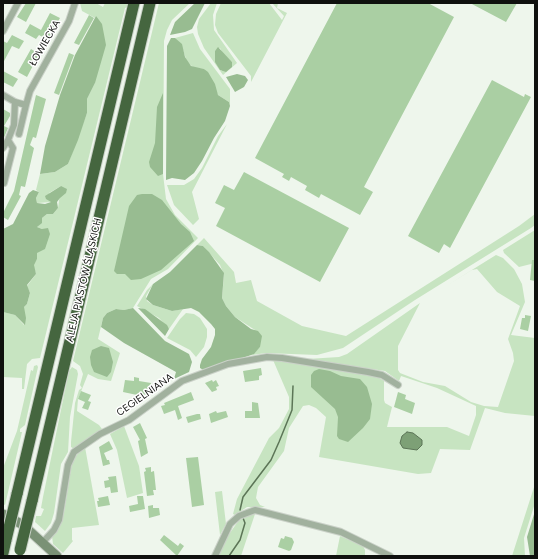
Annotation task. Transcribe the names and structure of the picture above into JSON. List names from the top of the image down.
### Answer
{
  "streets": {
    "highway": ["ALEJA PIASTÓW ŚLĄSKICH"],
    "street": ["ŁOWIECKA", "CEGIELNIANA"]
  }
}
